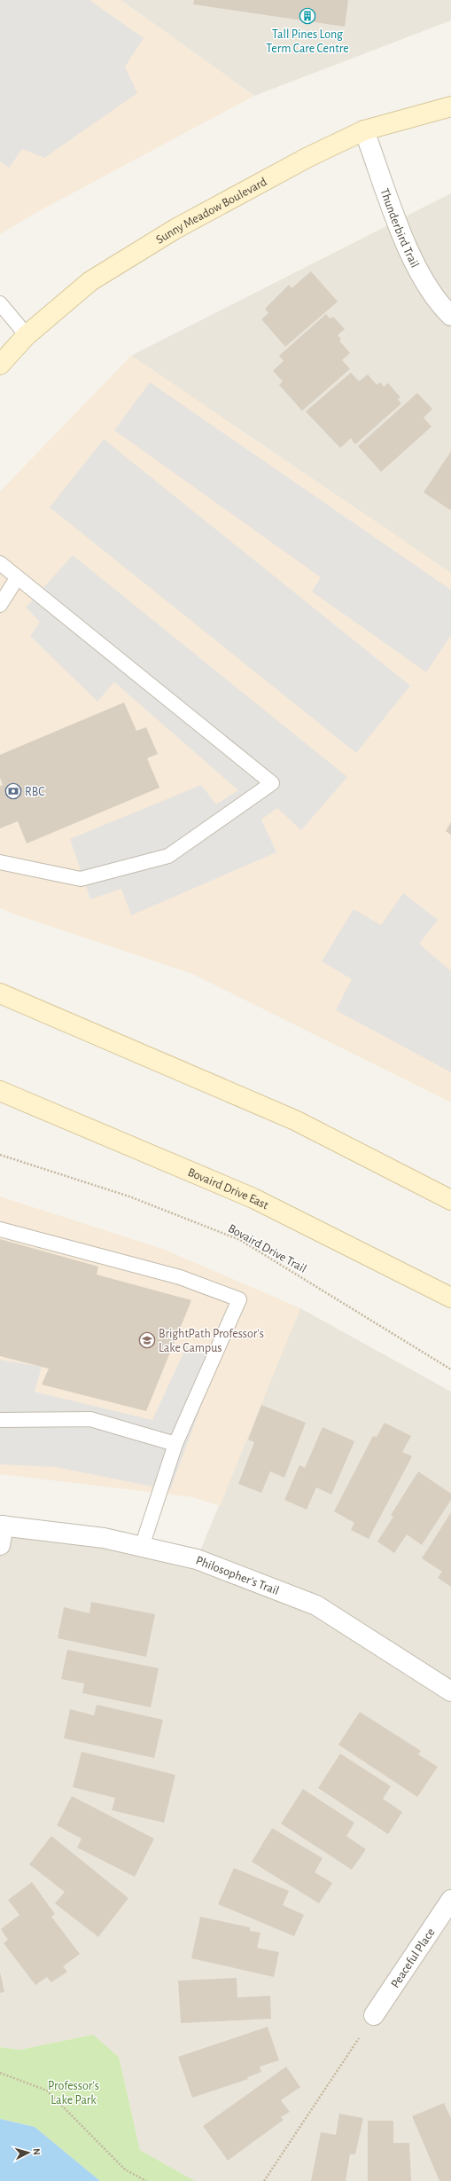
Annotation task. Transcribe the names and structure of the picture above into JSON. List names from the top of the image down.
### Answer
{
  "streets": {
    "main road": ["Sunny Meadow Boulevard", "Bovaird Drive East"],
    "street": ["Thunderbird Trail", "Philosopher's Trail", "Peaceful Place"],
    "path": ["Bovaird Drive Trail"]
  },
  "crossings": [
    ["Sunny Meadow Boulevard", "Thunderbird Trail"]
  ],
  "parks": ["Professor's Lake Park"],
  "places": {
    "building": ["Tall Pines Long Term Care Centre"],
    "bank": ["RBC"],
    "school or university": ["BrightPath Professor's Lake Campus"]
  },
  "north": "right"
}
